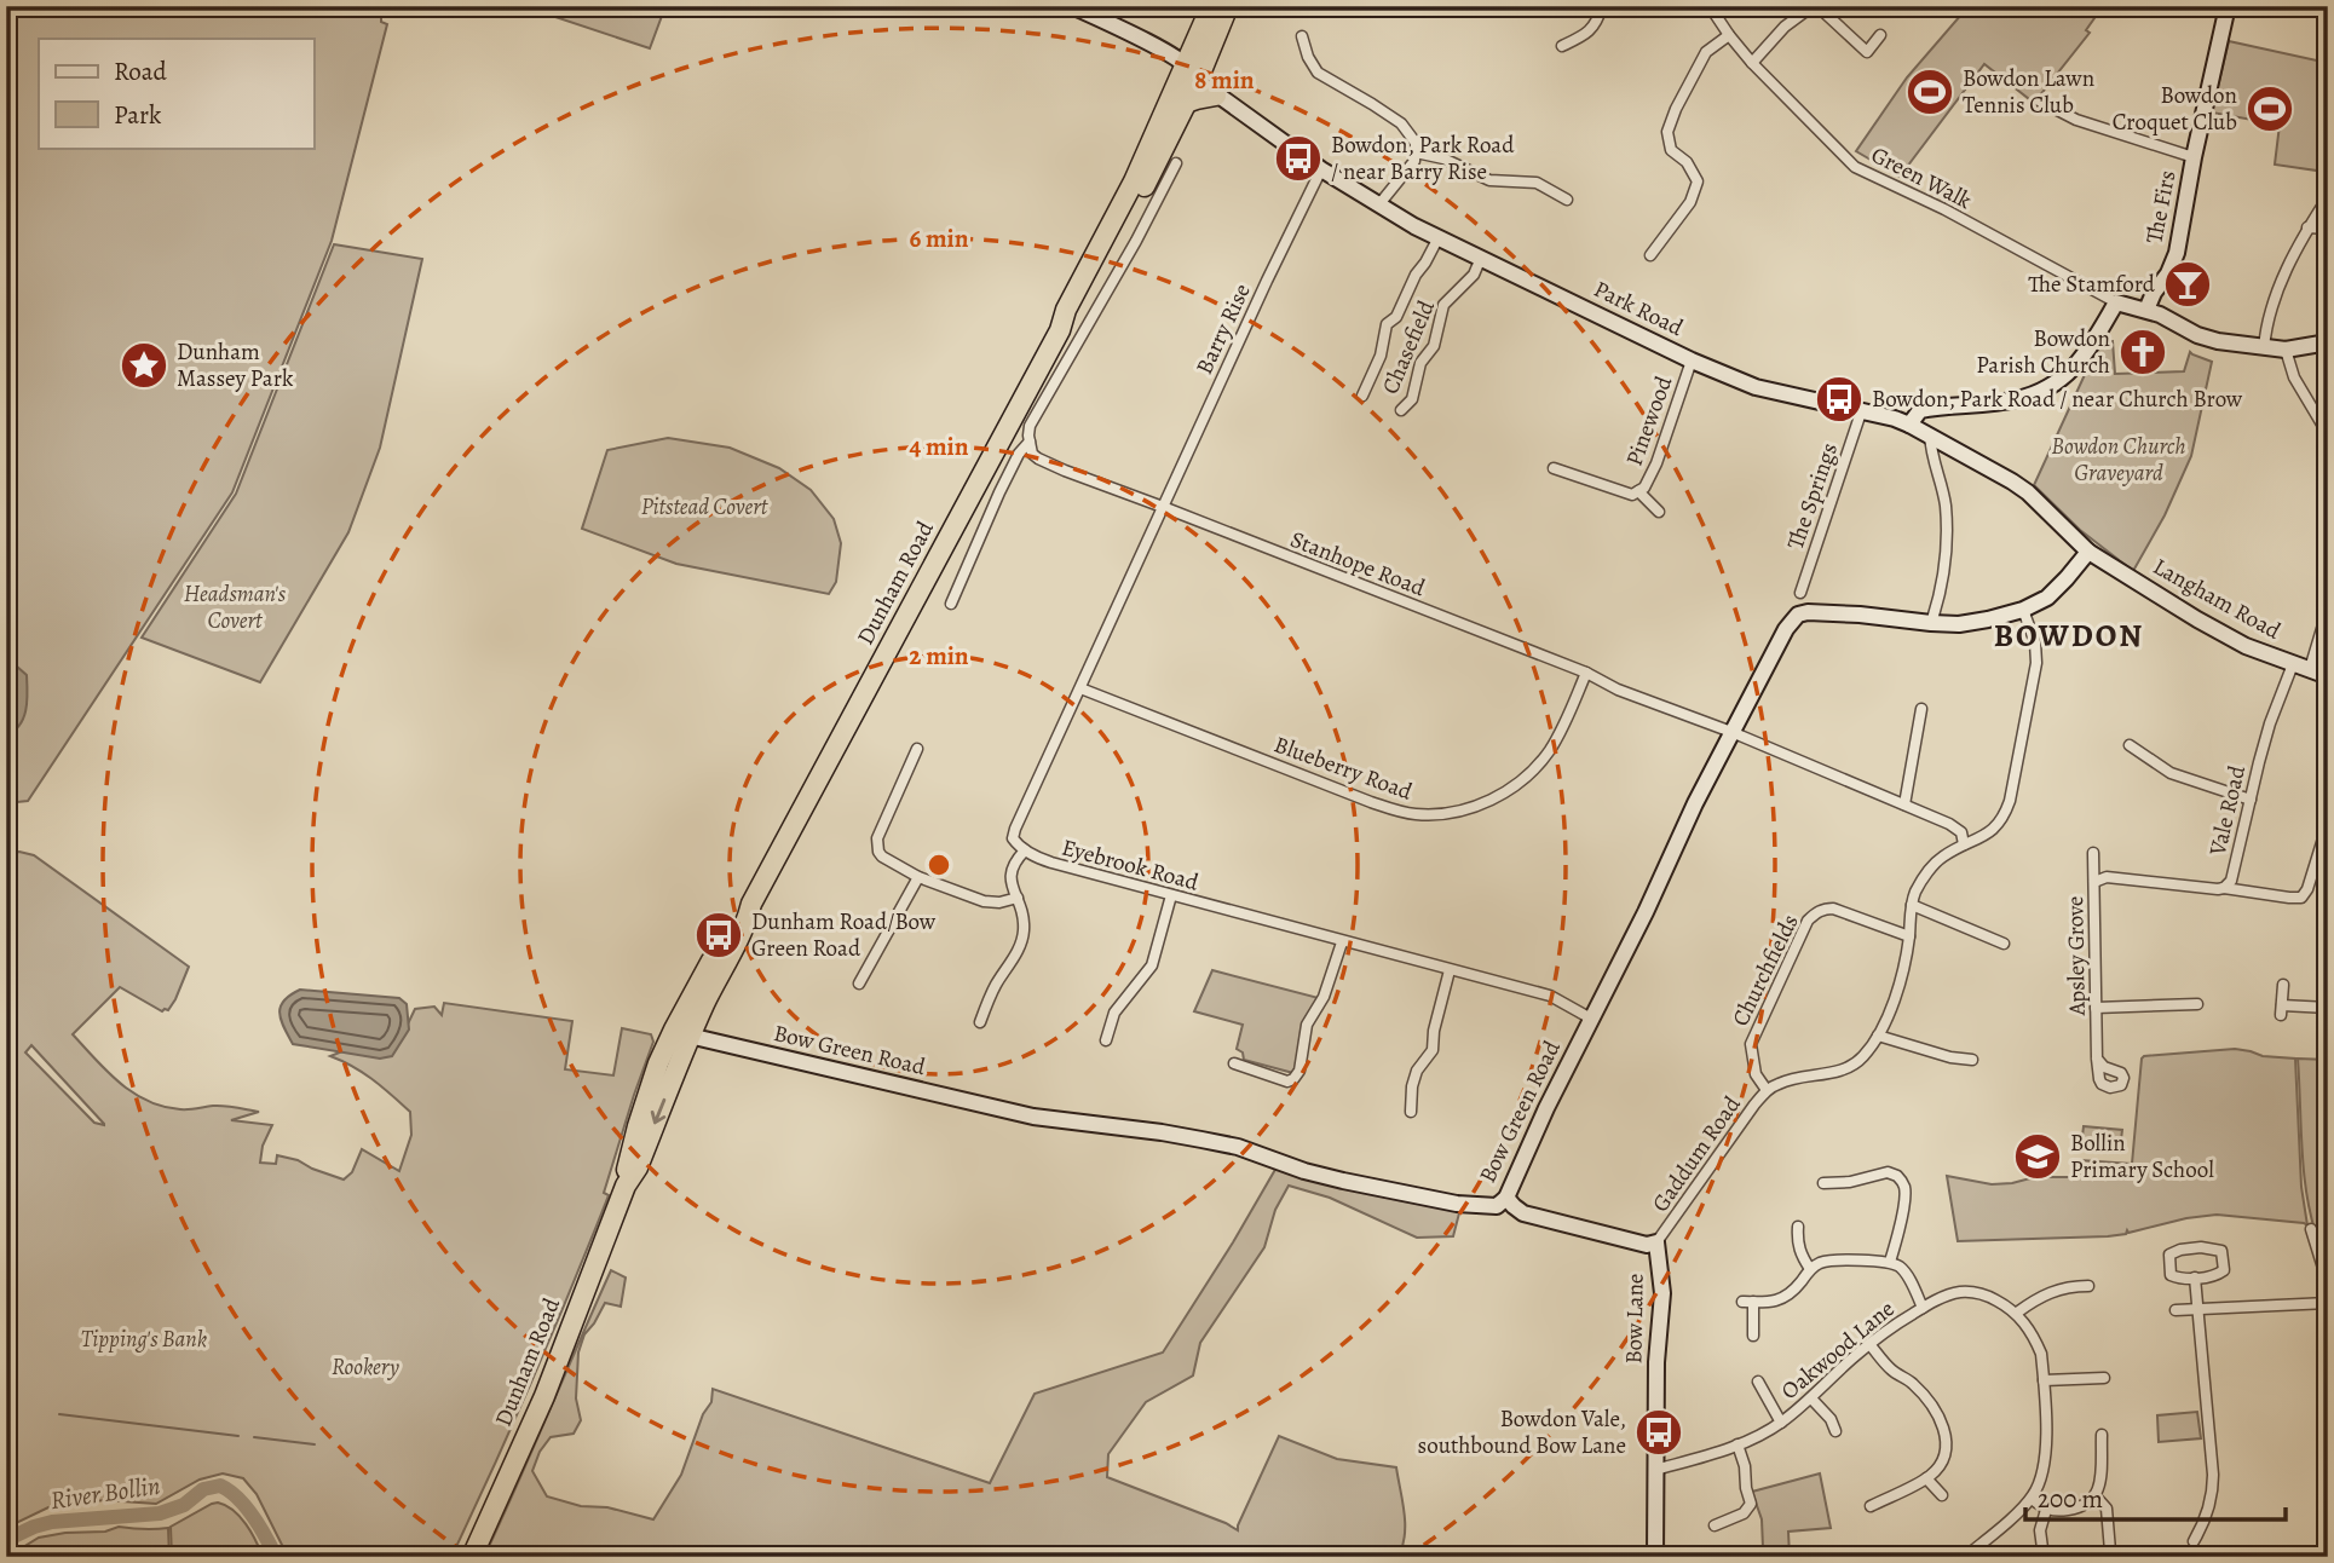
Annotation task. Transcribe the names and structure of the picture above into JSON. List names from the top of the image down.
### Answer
{
  "streets": {
    "highway": ["Dunham Road"],
    "main road": [
      "The Firs",
      "Park Road",
      "Langham Road",
      "Bow Green Road",
      "Bow Lane"
    ],
    "street": [
      "Green Walk",
      "Barry Rise",
      "Chasefield",
      "Pinewood",
      "The Springs",
      "Stanhope Road",
      "Blueberry Road",
      "Vale Road",
      "Eyebrook Road",
      "Apsley Grove",
      "Churchfields",
      "Gaddum Road",
      "Oakwood Lane"
    ]
  },
  "crossings": [
    ["Park Road", "Barry Rise"],
    ["Park Road", "Chasefield"],
    ["Park Road", "Pinewood"],
    ["Park Road", "The Springs"],
    ["Park Road", "Dunham Road"],
    ["Park Road", "Langham Road"],
    ["Park Road", "Bow Green Road"],
    ["Barry Rise", "Stanhope Road"],
    ["Stanhope Road", "Blueberry Road"],
    ["Stanhope Road", "Bow Green Road"],
    ["Stanhope Road", "Gaddum Road"],
    ["Dunham Road", "Bow Green Road"],
    ["Langham Road", "Vale Road"],
    ["Langham Road", "Bow Green Road"],
    ["Vale Road", "Apsley Grove"],
    ["Eyebrook Road", "Bow Green Road"],
    ["Churchfields", "Gaddum Road"],
    ["Bow Green Road", "Gaddum Road"],
    ["Bow Green Road", "Bow Lane"],
    ["Gaddum Road", "Bow Lane"],
    ["Bow Lane", "Oakwood Lane"]
  ],
  "districts": ["BOWDON"],
  "water": ["River Bollin"],
  "parks": [
    "Bowdon Church Graveyard",
    "Pitstead Covert",
    "Headsman's Covert",
    "Tipping's Bank",
    "Rookery"
  ],
  "places": {
    "sports": ["Bowdon Lawn Tennis Club", "Bowdon Croquet Club"],
    "bus stop": [
      "Bowdon, Park Road / near Barry Rise",
      "Bowdon, Park Road / near Church Brow",
      "Dunham Road/Bow Green Road",
      "Bowdon Vale, southbound Bow Lane"
    ],
    "bar": ["The Stamford"],
    "church": ["Bowdon Parish Church"],
    "place": ["Dunham Massey Park"],
    "school or university": ["Bollin Primary School"]
  },
  "legend": ["Road", "Park"],
  "scale_bar": "200 m",
  "rings": [
    "8 min",
    "6 min",
    "4 min",
    "2 min"
  ]
}
